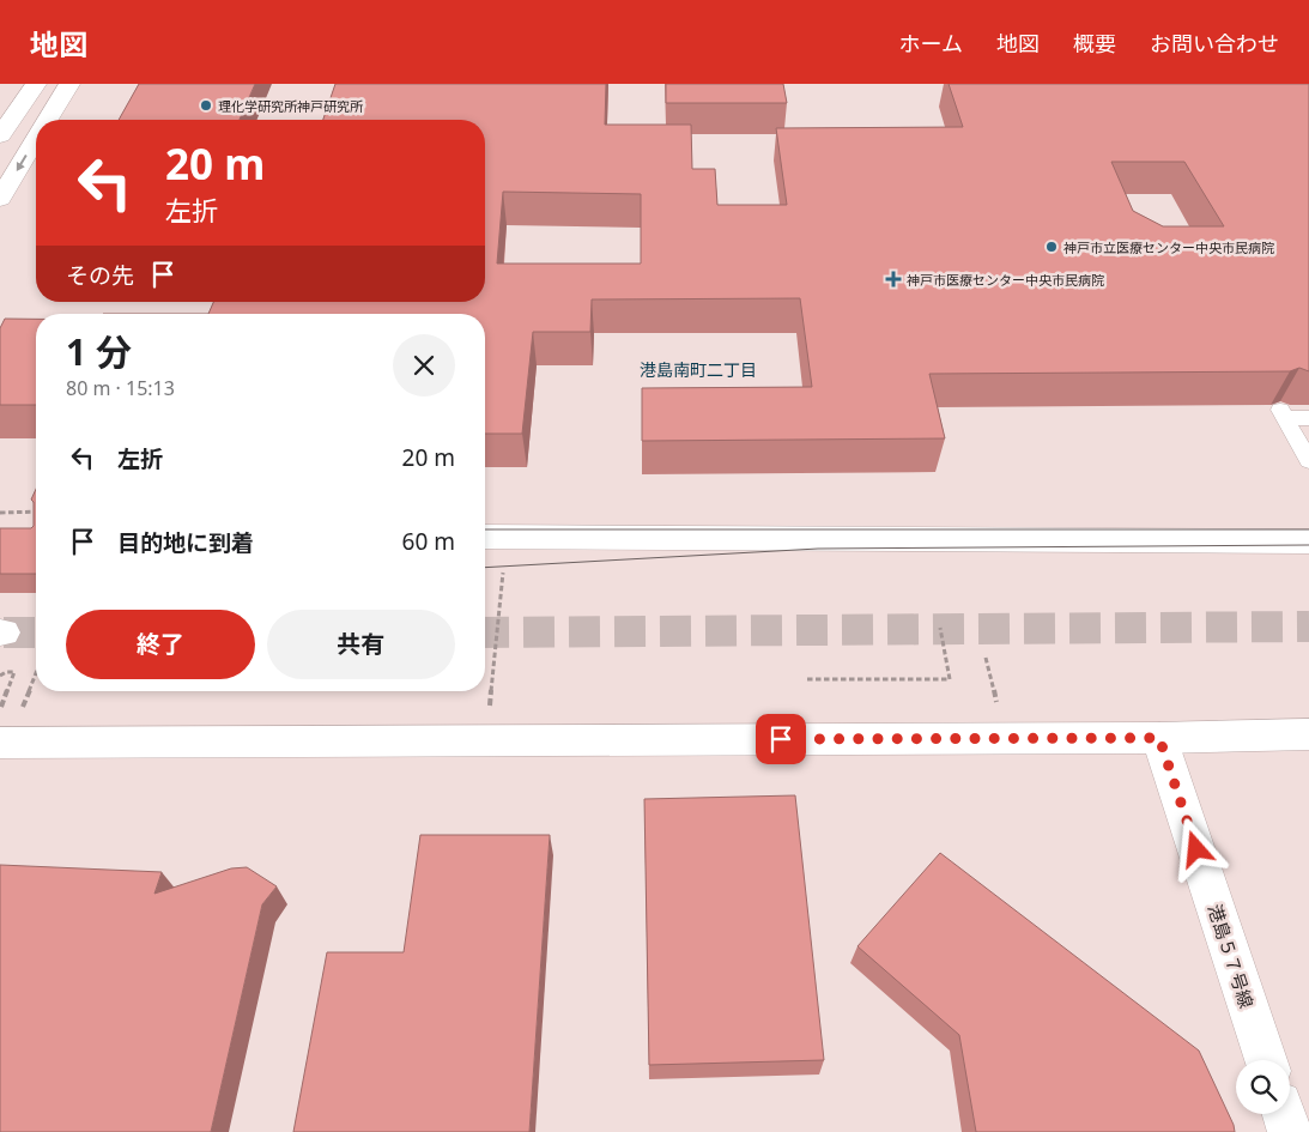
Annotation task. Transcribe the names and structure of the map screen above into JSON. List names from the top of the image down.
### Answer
{
  "streets": {
    "street": ["港島５７号線"]
  },
  "districts": ["港島南町二丁目"],
  "places": {
    "other": ["理化学研究所神戸研究所", "神戸市立医療センター中央市民病院"],
    "health": ["神戸市医療センター中央市民病院"]
  },
  "page": {
    "header": "地図",
    "nav": [
      "ホーム",
      "地図",
      "概要",
      "お問い合わせ"
    ],
    "turn": ["20 m", "左折"],
    "then": "その先",
    "heading": ["1 分", "80 m · 15:13"],
    "list": [
      {
        "name": "左折",
        "value": "20 m"
      },
      {
        "name": "目的地に到着",
        "value": "60 m"
      }
    ],
    "buttons": ["終了", "共有"]
  }
}
